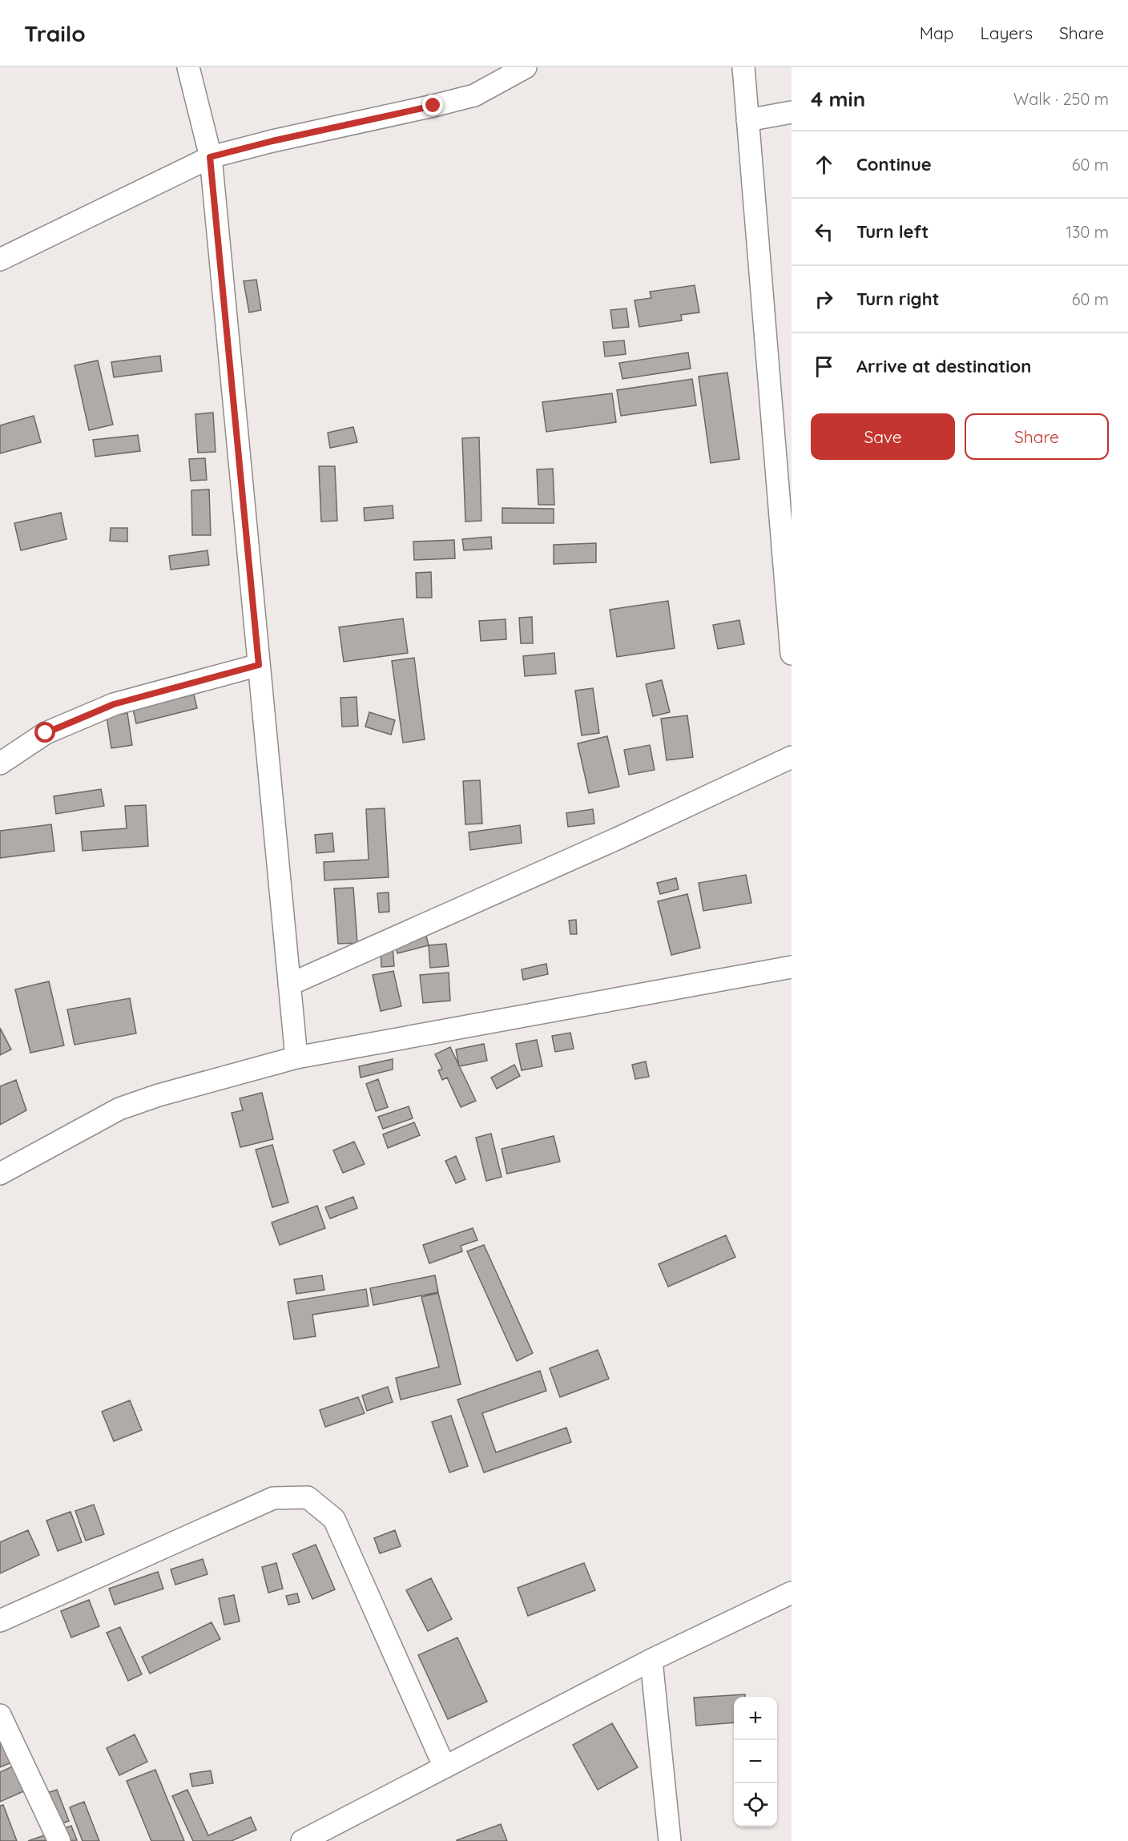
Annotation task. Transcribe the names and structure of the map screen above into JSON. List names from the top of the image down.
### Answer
{
  "page": {
    "header": "Trailo",
    "nav": ["Map", "Layers", "Share"],
    "heading": ["4 min", "Walk · 250 m"],
    "list": [
      ["Continue", "60 m"],
      ["Turn left", "130 m"],
      ["Turn right", "60 m"],
      "Arrive at destination"
    ],
    "buttons": ["Save", "Share"],
    "map_buttons": ["+", "−"]
  }
}
